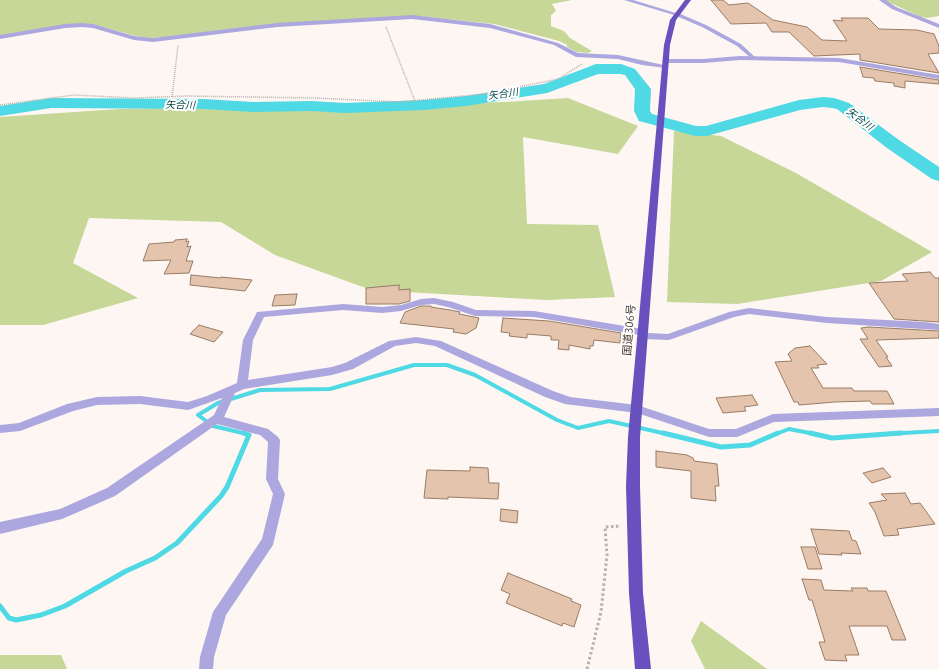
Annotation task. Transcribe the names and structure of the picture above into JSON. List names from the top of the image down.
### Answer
{
  "streets": {
    "highway": ["国道306号"]
  },
  "water": ["矢合川"]
}
